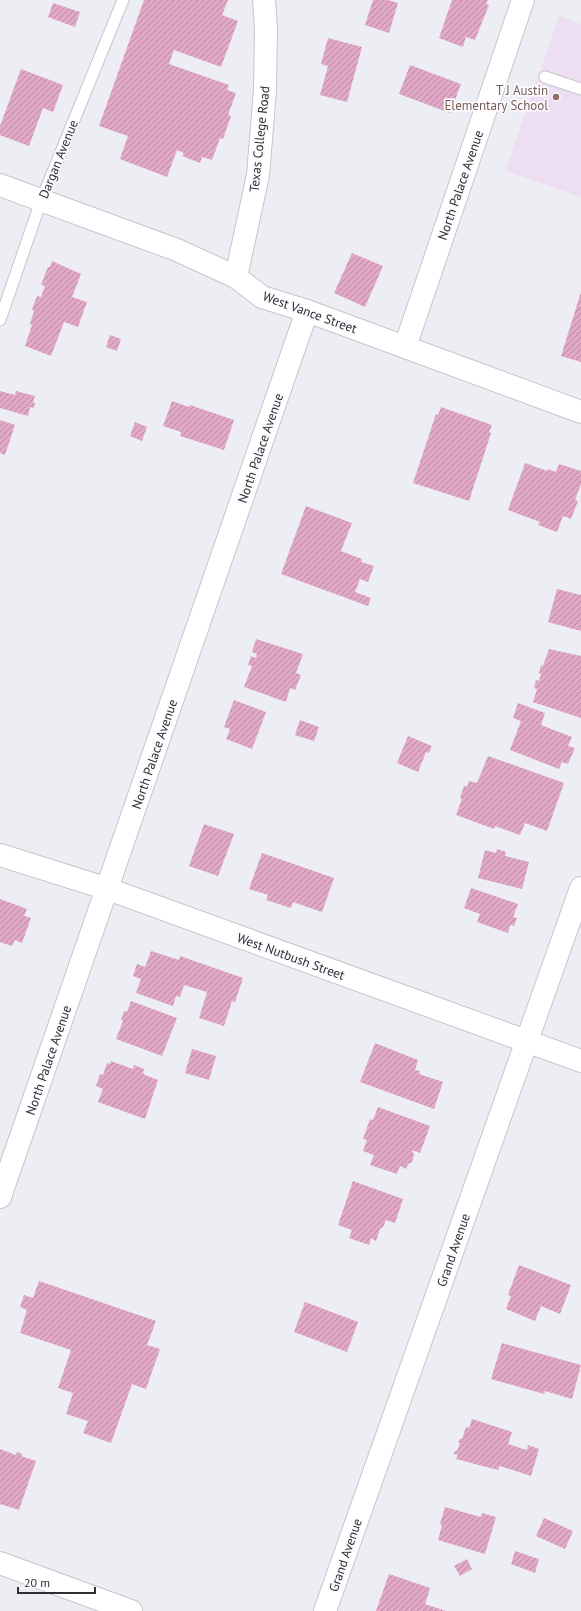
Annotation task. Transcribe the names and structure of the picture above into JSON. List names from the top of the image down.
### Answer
{
  "streets": {
    "street": [
      "Texas College Road",
      "North Palace Avenue",
      "West Vance Street",
      "West Nutbush Street",
      "Grand Avenue"
    ],
    "lane": ["Dargan Avenue"]
  },
  "crossings": [
    ["Texas College Road", "West Vance Street"],
    ["Dargan Avenue", "West Vance Street"],
    ["North Palace Avenue", "West Vance Street"],
    ["North Palace Avenue", "West Nutbush Street"],
    ["West Nutbush Street", "Grand Avenue"]
  ],
  "places": ["T J Austin Elementary School"],
  "scale_bar": "20 m"
}
